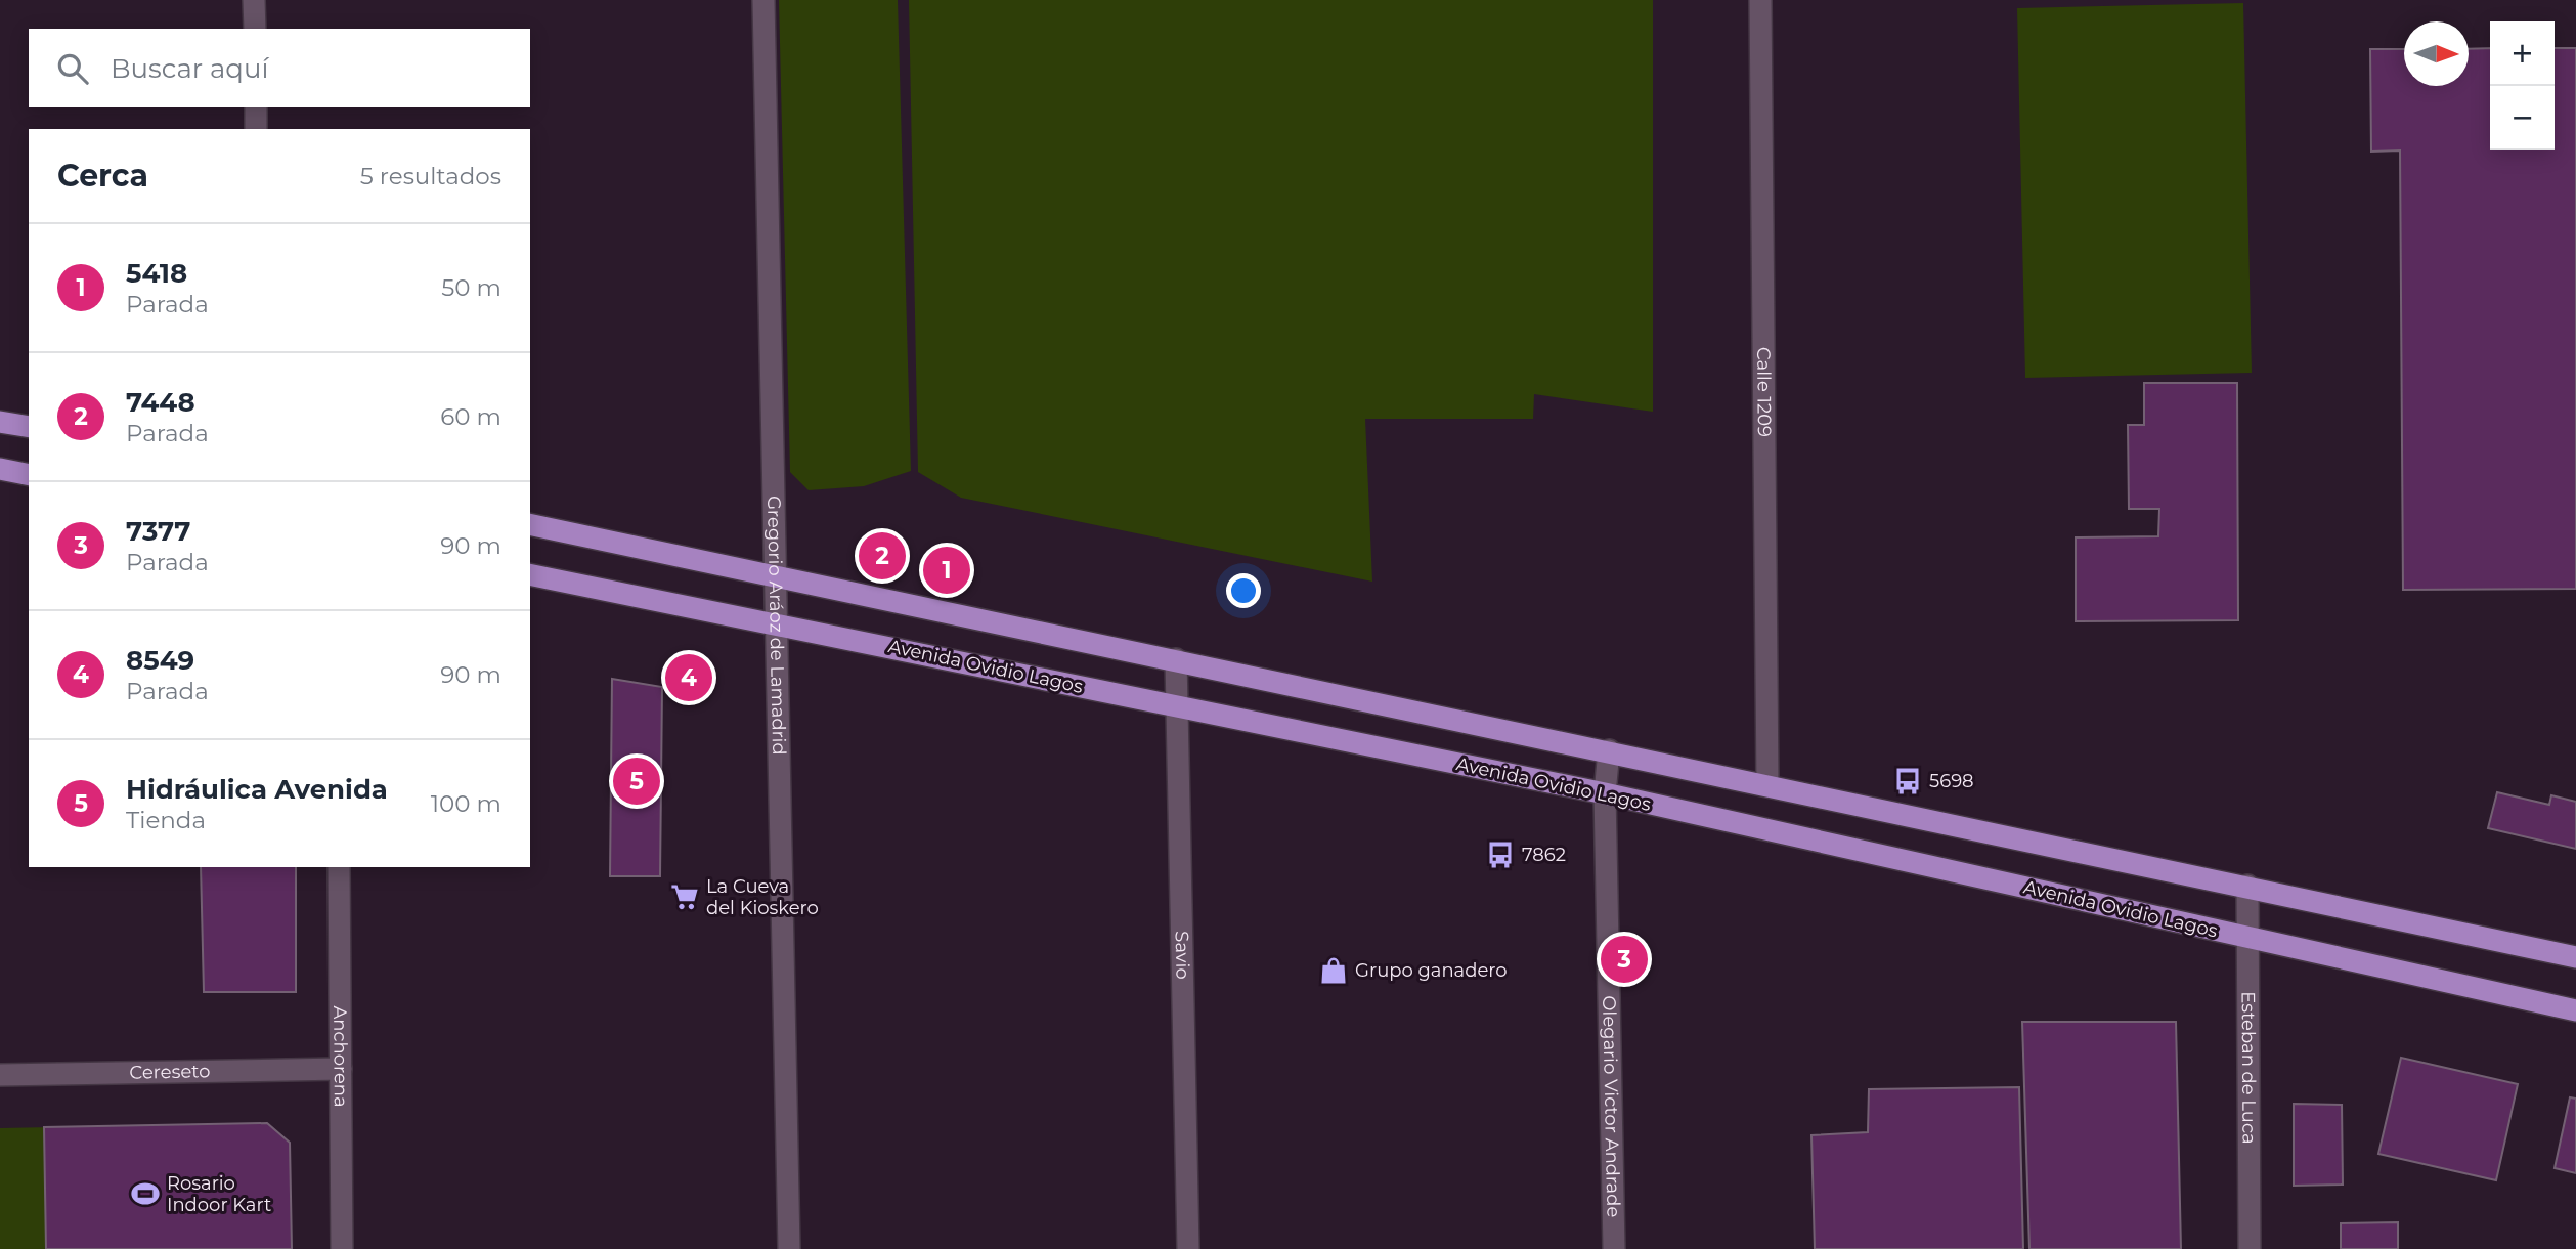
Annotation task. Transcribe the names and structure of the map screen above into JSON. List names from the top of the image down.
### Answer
{
  "streets": {
    "main road": ["Avenida Ovidio Lagos"],
    "street": [
      "Calle 1209",
      "Gregorio Aráoz de Lamadrid",
      "Savio",
      "Anchorena",
      "Esteban de Luca",
      "Cereseto",
      "Olegario Victor Andrade"
    ]
  },
  "crossings": [
    ["Gregorio Aráoz de Lamadrid", "Avenida Ovidio Lagos"],
    ["Avenida Ovidio Lagos", "Savio"],
    ["Avenida Ovidio Lagos", "Esteban de Luca"],
    ["Avenida Ovidio Lagos", "Olegario Victor Andrade"],
    ["Anchorena", "Cereseto"]
  ],
  "places": {
    "bus stop": ["5698", "7862"],
    "supermarket": ["La Cueva del Kioskero"],
    "shop": ["Grupo ganadero"],
    "sports": ["Rosario Indoor Kart"]
  },
  "north": "right",
  "page": {
    "map_buttons": ["+", "−"],
    "search": "Buscar aquí",
    "heading": ["Cerca", "5 resultados"],
    "list": [
      {
        "mark": "1",
        "name": "5418",
        "note": "Parada",
        "value": "50 m"
      },
      {
        "mark": "2",
        "name": "7448",
        "note": "Parada",
        "value": "60 m"
      },
      {
        "mark": "3",
        "name": "7377",
        "note": "Parada",
        "value": "90 m"
      },
      {
        "mark": "4",
        "name": "8549",
        "note": "Parada",
        "value": "90 m"
      },
      {
        "mark": "5",
        "name": "Hidráulica Avenida",
        "note": "Tienda",
        "value": "100 m"
      }
    ],
    "pins": [
      "2",
      "1",
      "4",
      "5",
      "3"
    ]
  }
}
